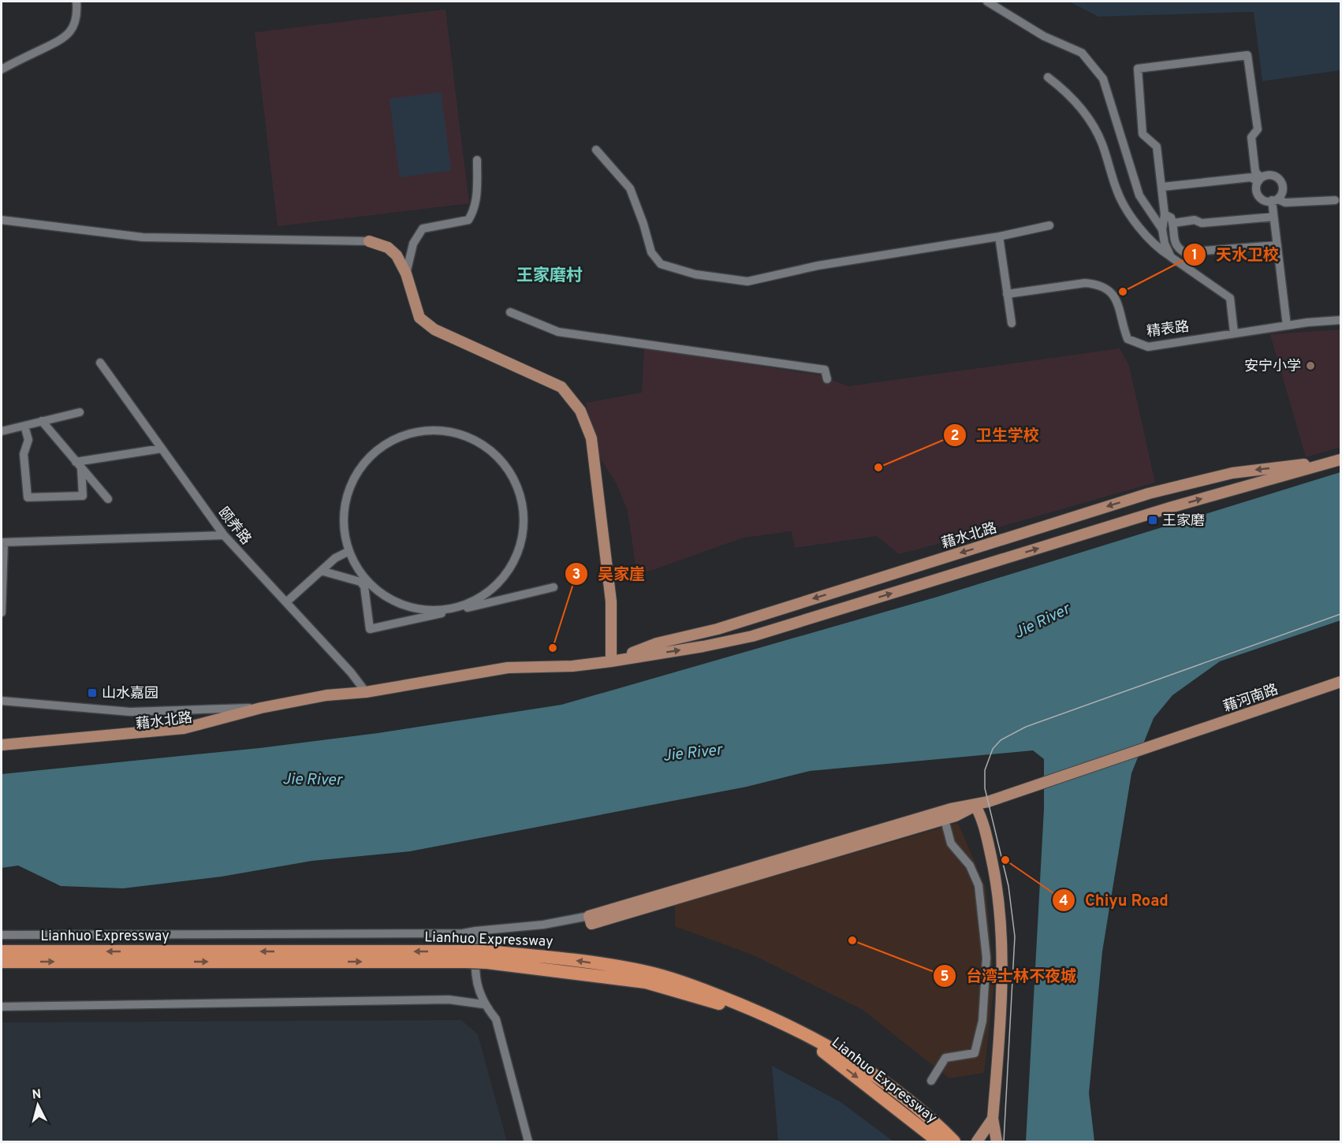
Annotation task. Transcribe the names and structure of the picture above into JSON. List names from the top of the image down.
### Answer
{
  "streets": {
    "highway": ["Lianhuo Expressway"],
    "main road": ["藉水北路", "藉河南路"],
    "street": ["精表路", "颐养路"]
  },
  "crossings": [
    ["颐养路", "藉水北路"]
  ],
  "districts": ["王家磨村"],
  "water": ["Jie River"],
  "places": {
    "other": [
      "天水卫校",
      "安宁小学",
      "卫生学校",
      "吴家崖",
      "Chiyu Road",
      "台湾士林不夜城"
    ],
    "transit": ["王家磨", "山水嘉园"]
  },
  "north": "top"
}
